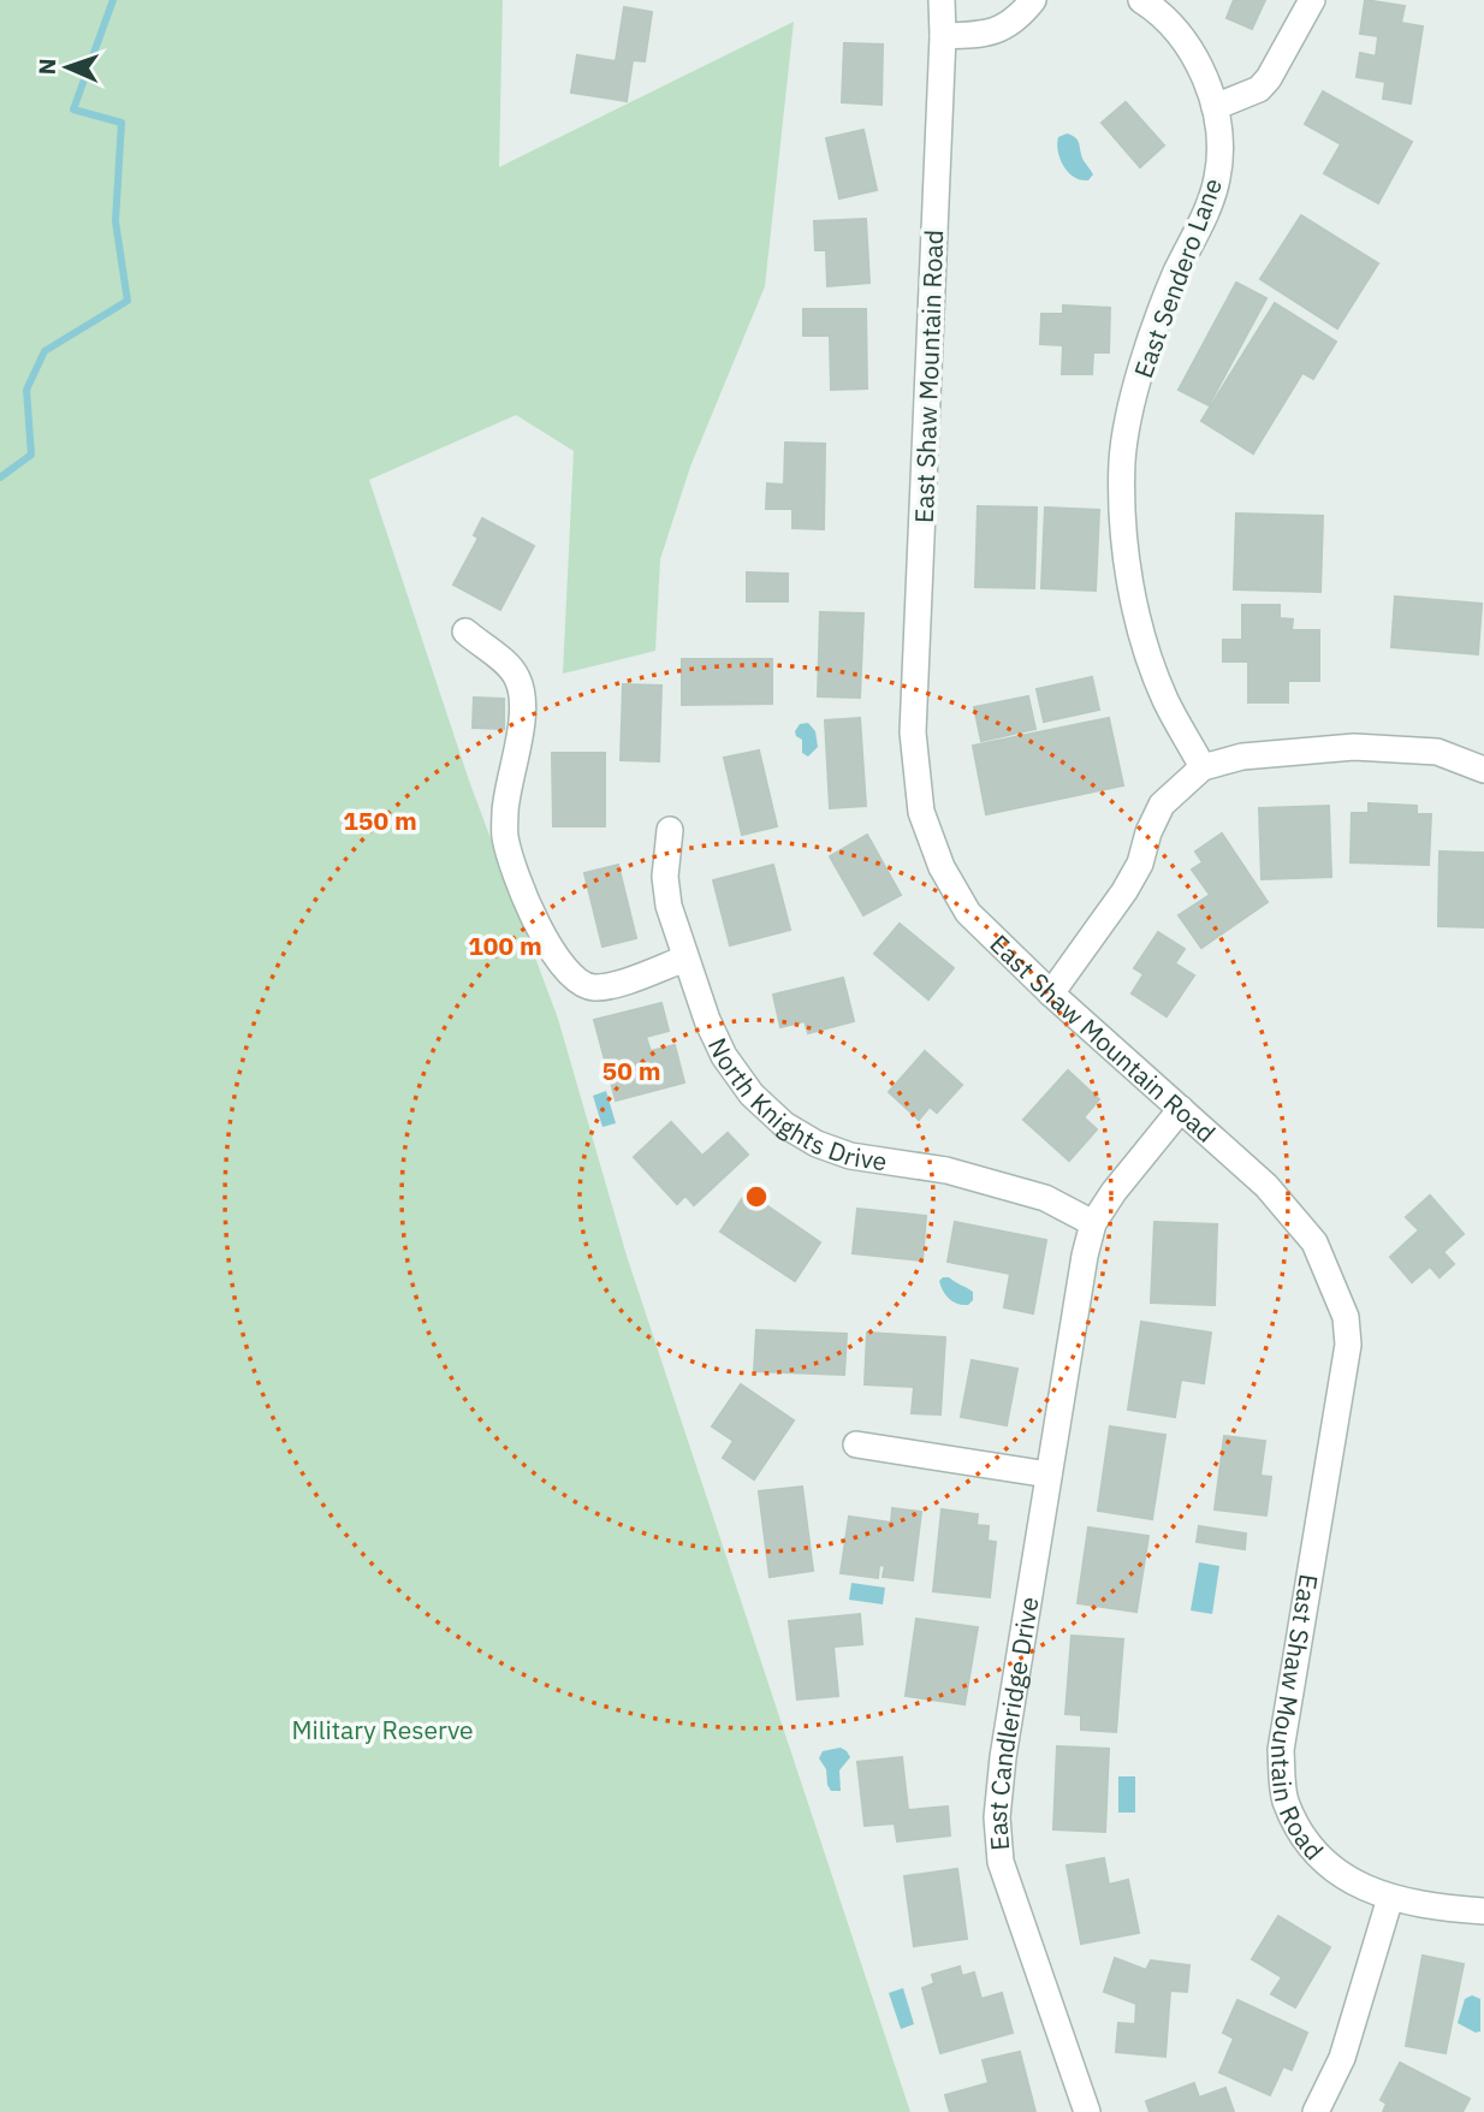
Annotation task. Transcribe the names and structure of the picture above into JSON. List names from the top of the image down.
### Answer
{
  "streets": {
    "street": [
      "East Sendero Lane",
      "East Shaw Mountain Road",
      "North Knights Drive",
      "East Candleridge Drive"
    ]
  },
  "crossings": [
    ["East Shaw Mountain Road", "East Candleridge Drive"],
    ["North Knights Drive", "East Candleridge Drive"]
  ],
  "parks": ["Military Reserve"],
  "north": "left",
  "rings": ["150 m", "100 m", "50 m"]
}
